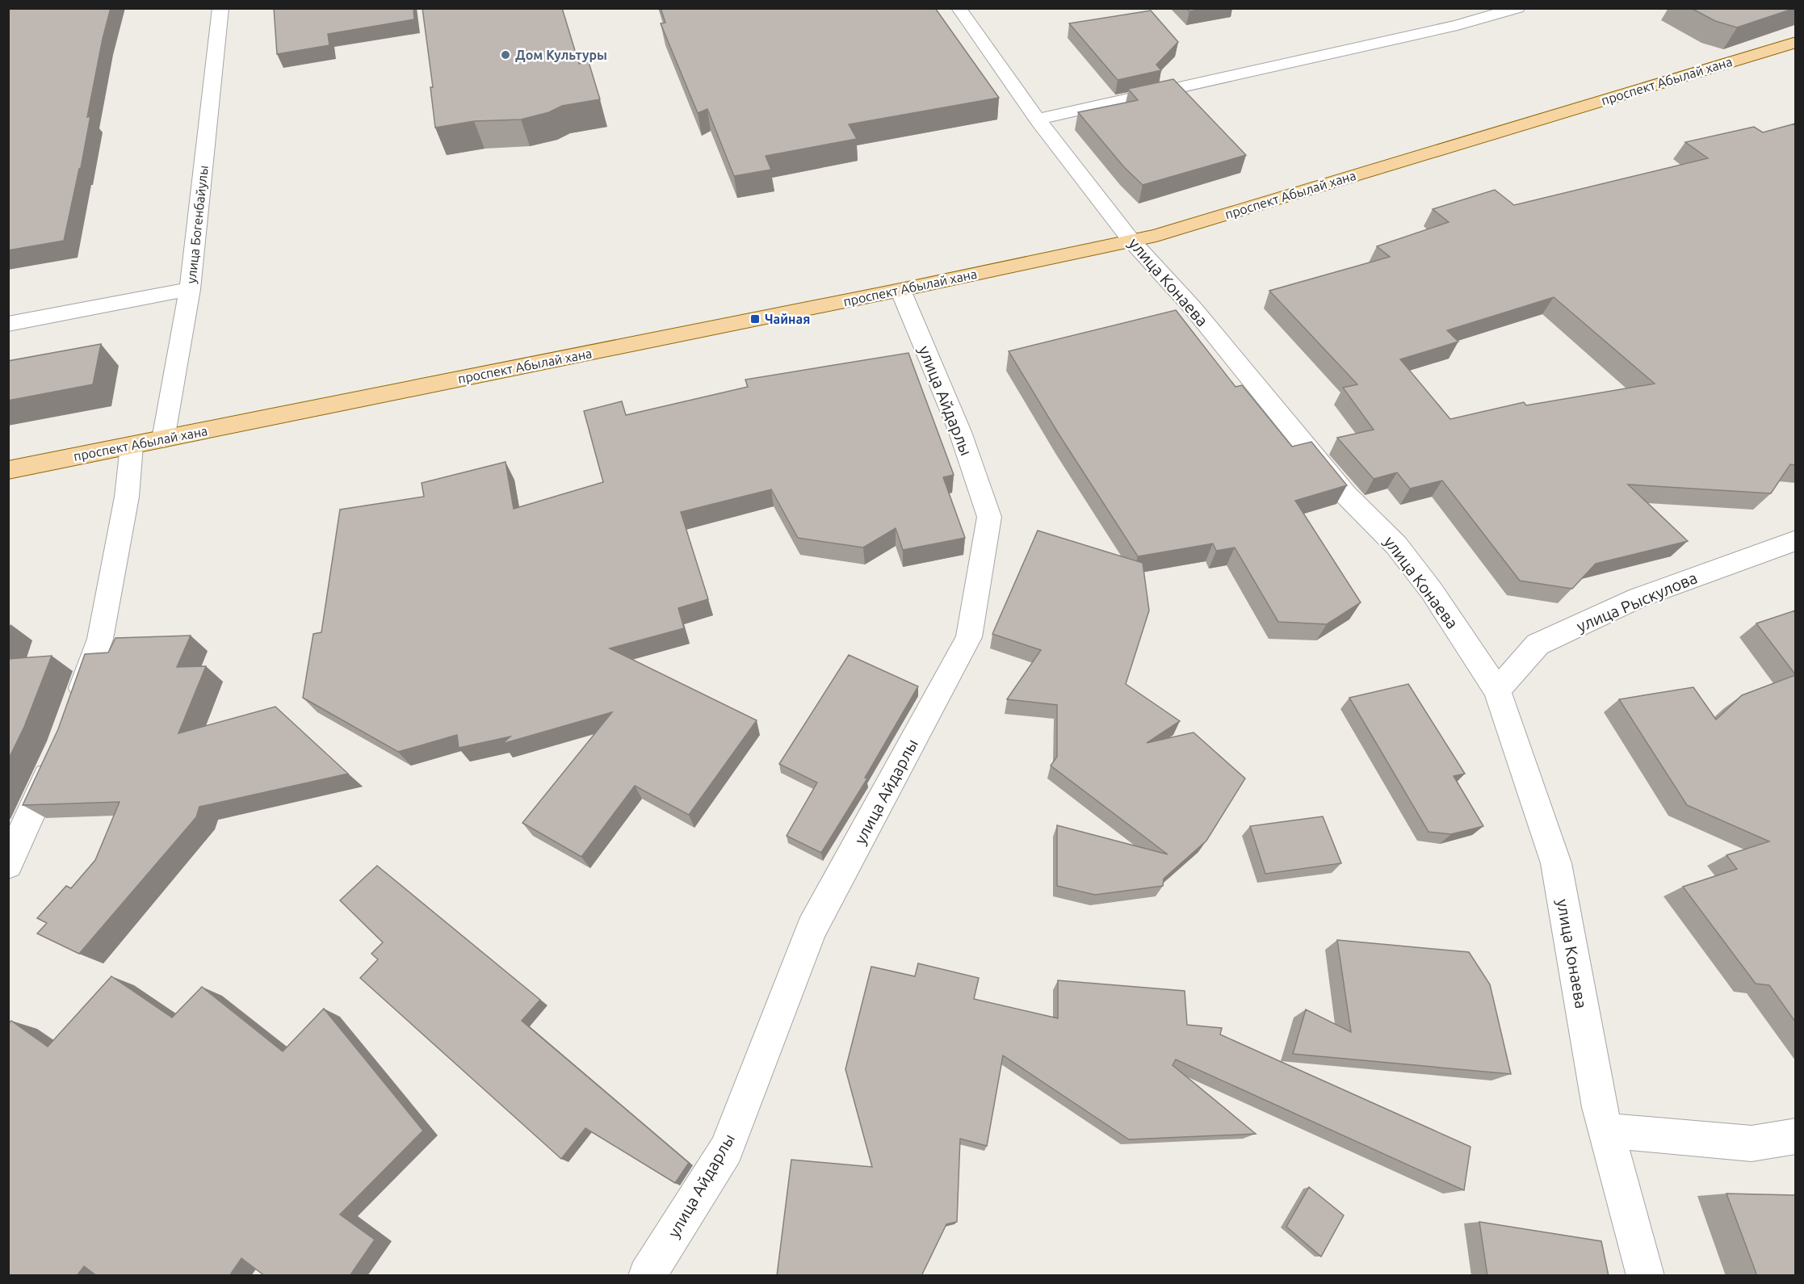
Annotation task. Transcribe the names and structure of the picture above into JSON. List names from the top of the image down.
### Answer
{
  "streets": {
    "main road": ["проспект Абылай хана"],
    "street": [
      "улица Богенбайулы",
      "улица Конаева",
      "улица Айдарлы",
      "улица Рыскулова"
    ]
  },
  "crossings": [
    ["проспект Абылай хана", "улица Богенбайулы"],
    ["проспект Абылай хана", "улица Конаева"],
    ["проспект Абылай хана", "улица Айдарлы"],
    ["улица Конаева", "улица Рыскулова"]
  ],
  "places": {
    "other": ["Дом Культуры"],
    "transit": ["Чайная"]
  }
}
